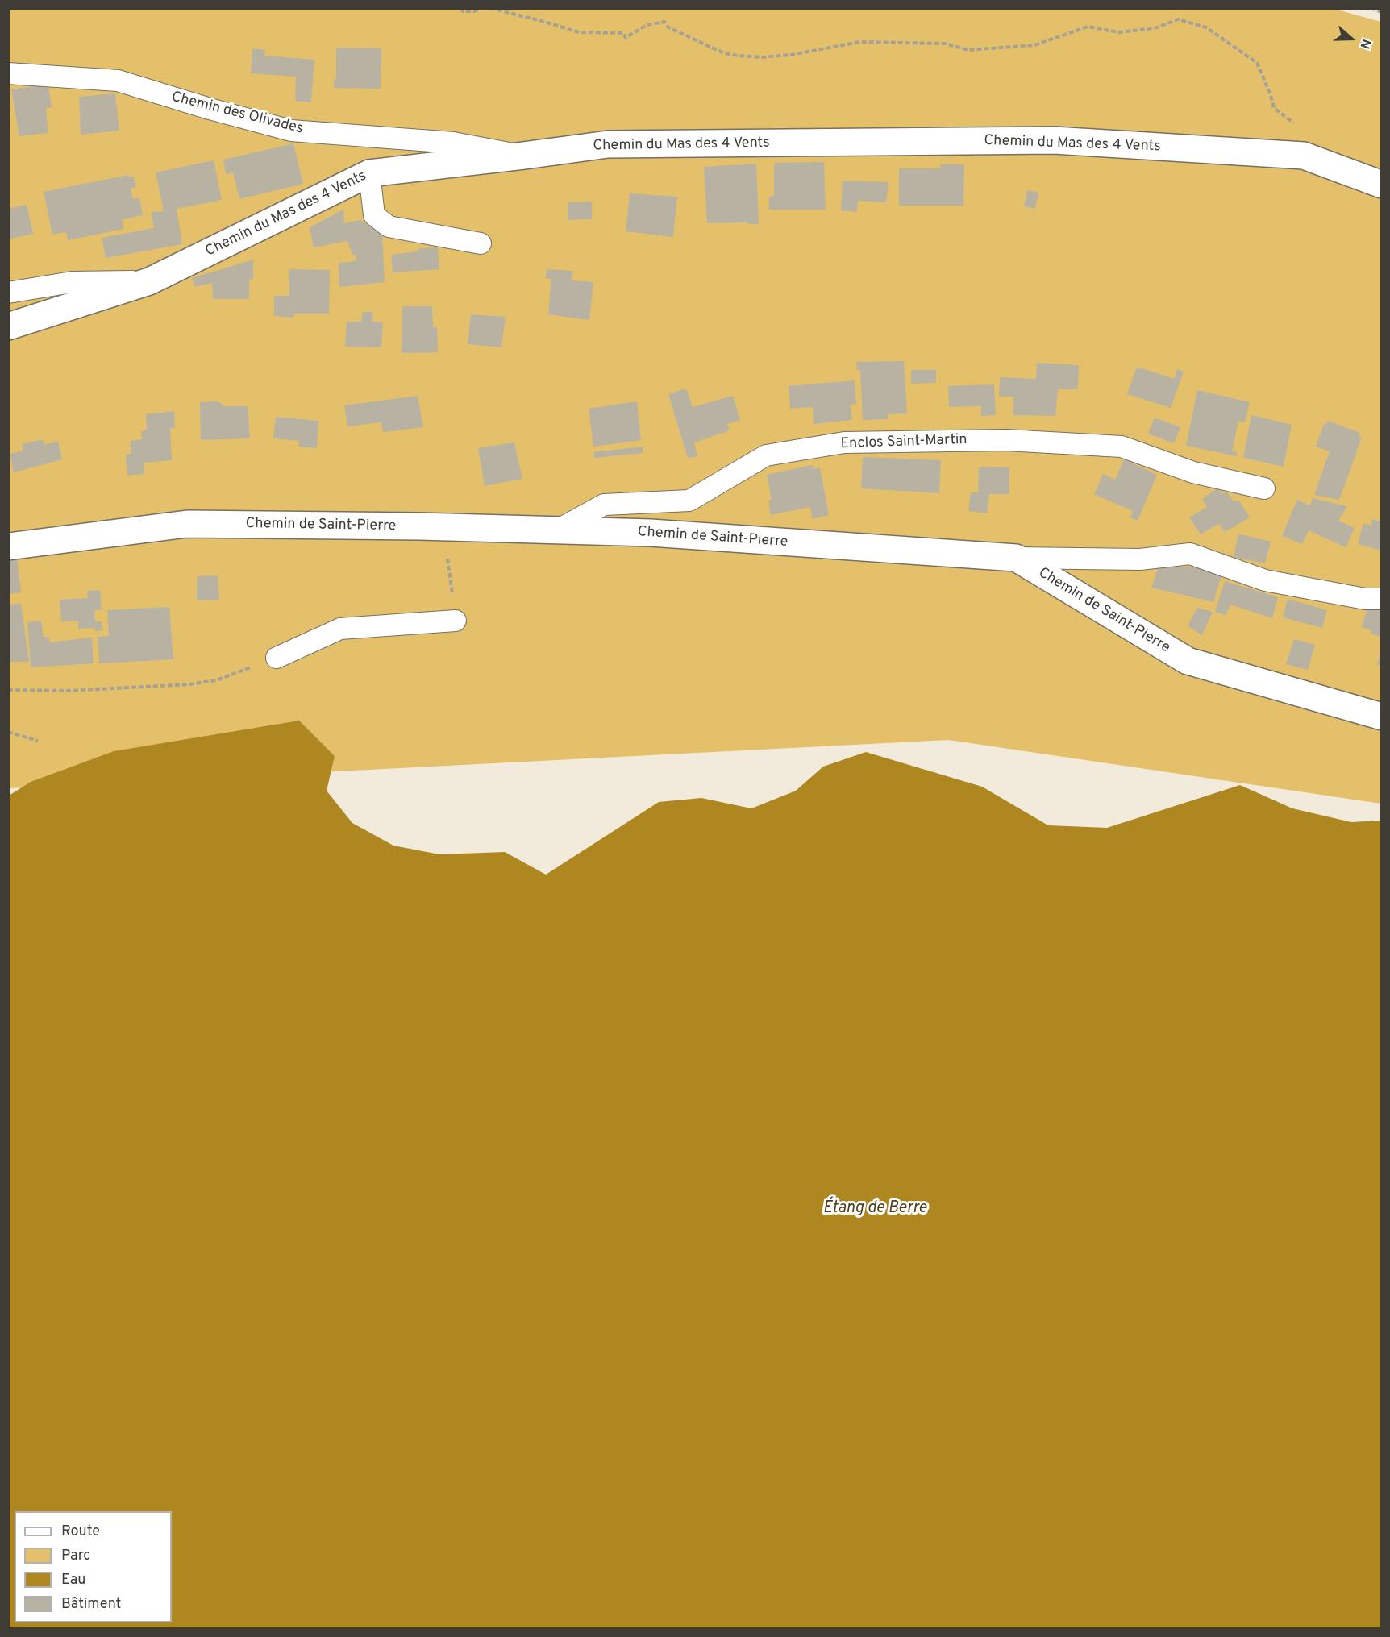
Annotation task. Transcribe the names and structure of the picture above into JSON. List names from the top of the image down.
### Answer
{
  "streets": {
    "street": ["Chemin du Mas des 4 Vents", "Chemin de Saint-Pierre"],
    "lane": ["Chemin des Olivades", "Enclos Saint-Martin"]
  },
  "crossings": [
    ["Chemin des Olivades", "Chemin du Mas des 4 Vents"],
    ["Enclos Saint-Martin", "Chemin de Saint-Pierre"]
  ],
  "water": ["Étang de Berre"],
  "legend": [
    "Route",
    "Parc",
    "Eau",
    "Bâtiment"
  ],
  "north": "right"
}
